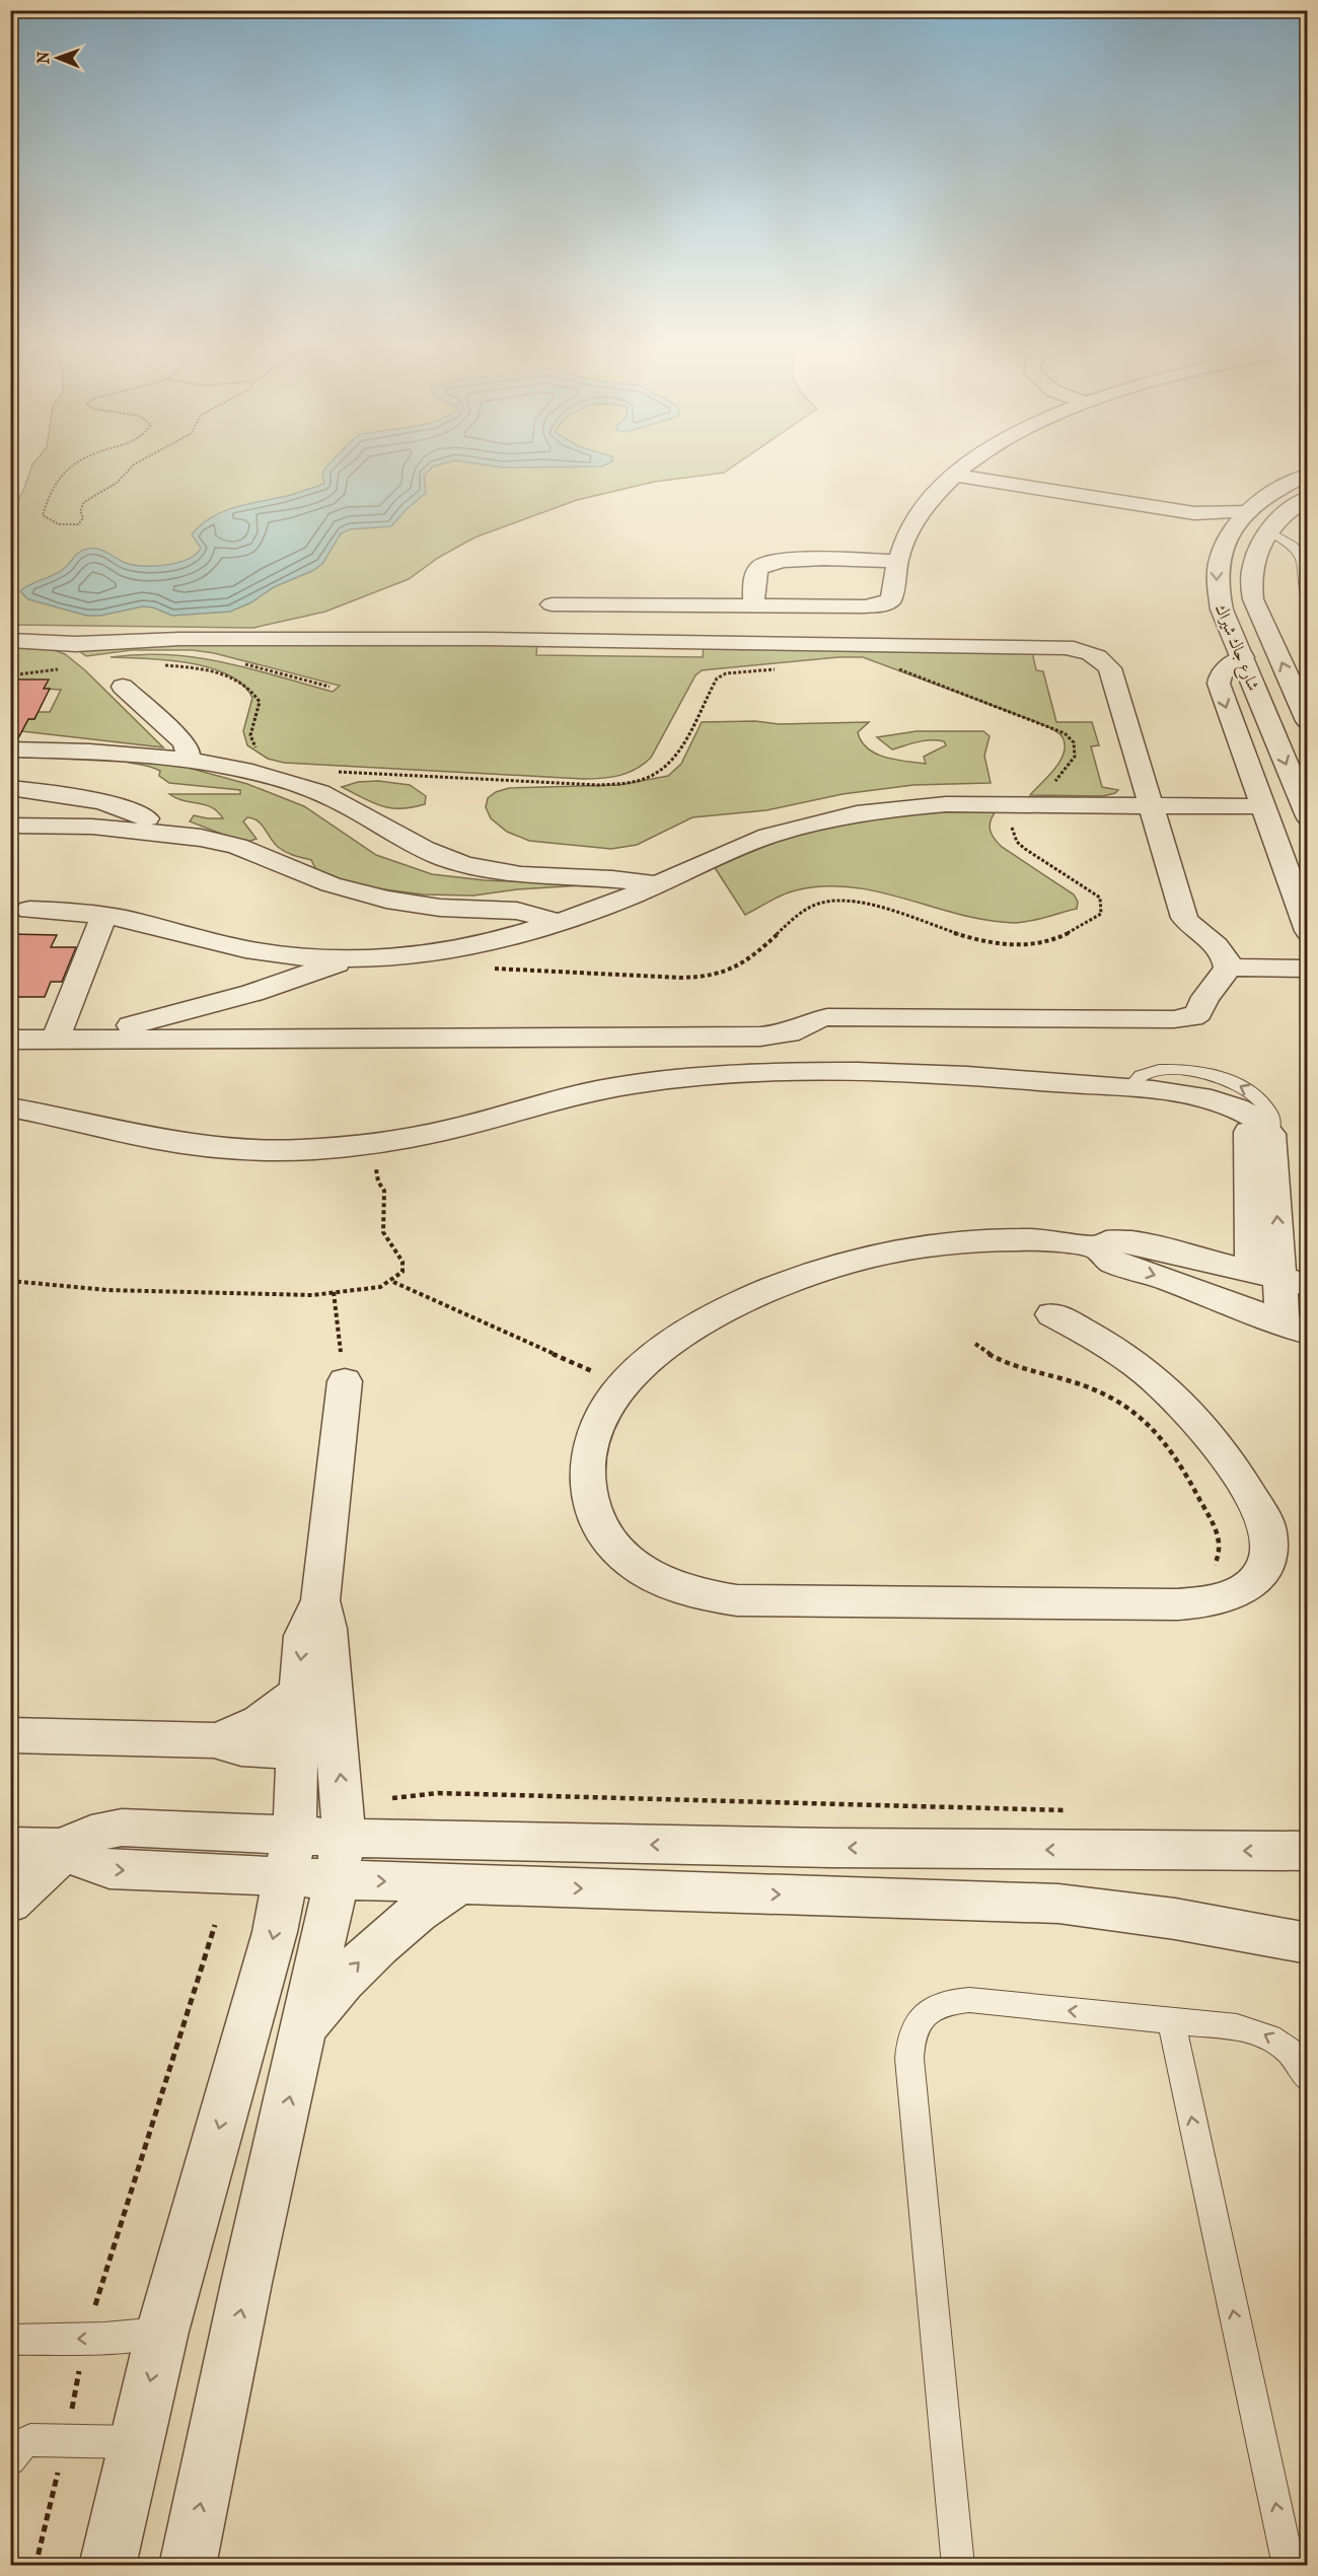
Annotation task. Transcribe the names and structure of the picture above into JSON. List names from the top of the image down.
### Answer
{
  "streets": {
    "street": ["شارع جاك شيراك"]
  },
  "north": "left"
}
